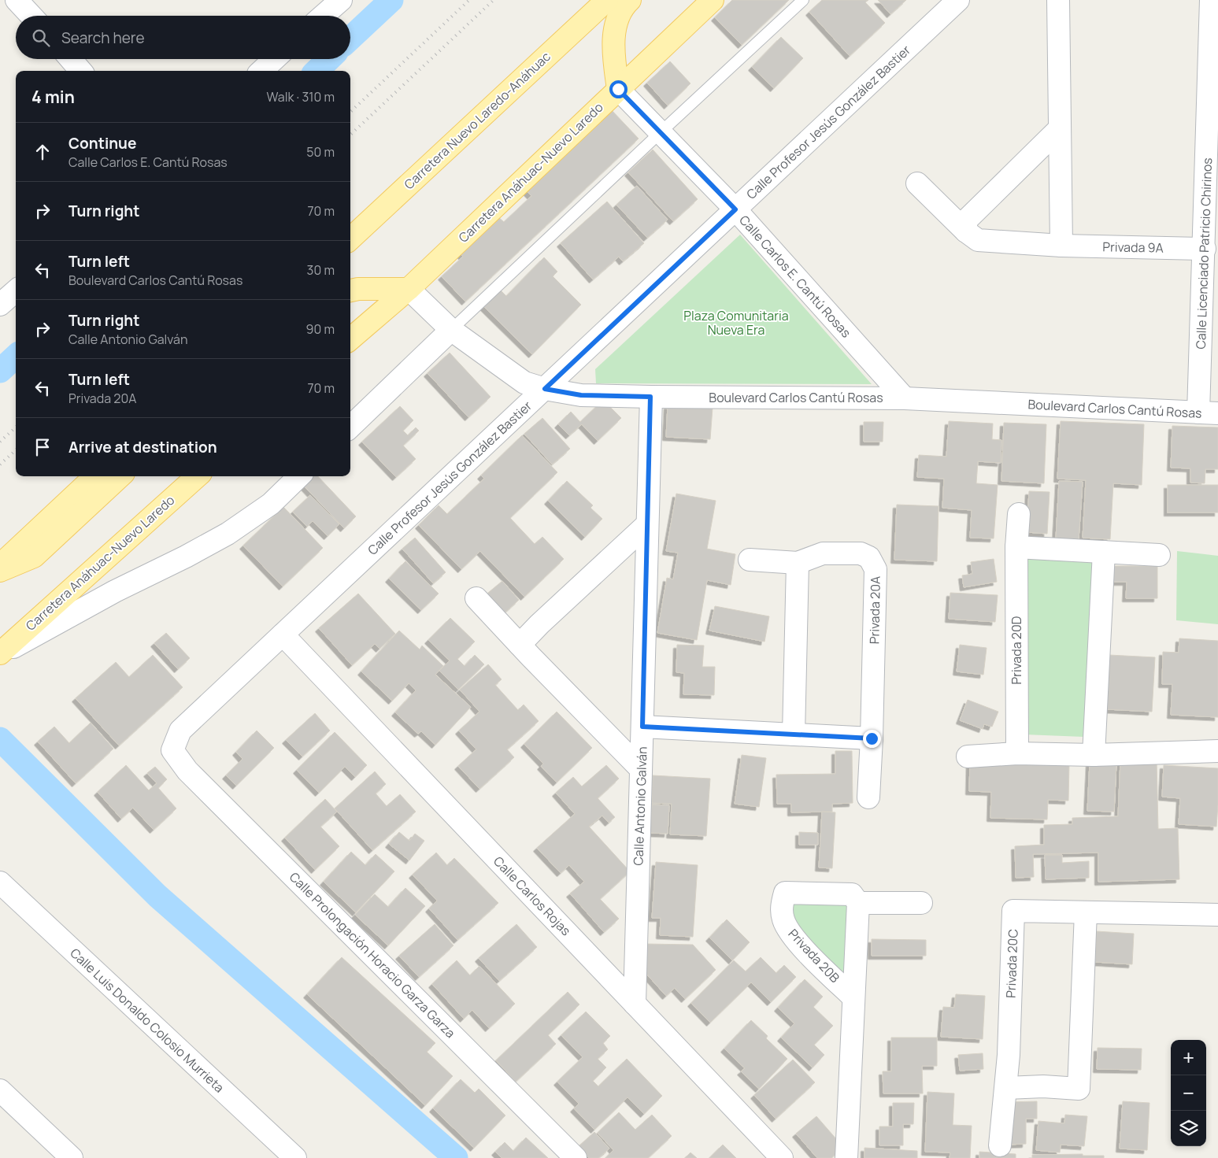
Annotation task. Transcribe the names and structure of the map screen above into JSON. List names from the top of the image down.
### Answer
{
  "streets": {
    "main road": ["Carretera Nuevo Laredo-Anáhuac", "Carretera Anáhuac-Nuevo Laredo"],
    "street": [
      "Calle Profesor Jesús González Bastier",
      "Privada 9A",
      "Calle Licenciado Patricio Chirinos",
      "Calle Carlos E. Cantú Rosas",
      "Boulevard Carlos Cantú Rosas",
      "Privada 20A",
      "Privada 20D",
      "Calle Antonio Galván",
      "Calle Carlos Rojas",
      "Calle Prolongación Horacio Garza Garza",
      "Privada 20B",
      "Privada 20C",
      "Calle Luis Donaldo Colosio Murrieta"
    ]
  },
  "crossings": [
    ["Calle Profesor Jesús González Bastier", "Calle Carlos E. Cantú Rosas"],
    ["Calle Profesor Jesús González Bastier", "Boulevard Carlos Cantú Rosas"],
    ["Calle Profesor Jesús González Bastier", "Calle Carlos Rojas"],
    ["Calle Profesor Jesús González Bastier", "Calle Prolongación Horacio Garza Garza"],
    ["Carretera Anáhuac-Nuevo Laredo", "Calle Carlos E. Cantú Rosas"],
    ["Carretera Anáhuac-Nuevo Laredo", "Boulevard Carlos Cantú Rosas"],
    ["Privada 9A", "Calle Licenciado Patricio Chirinos"],
    ["Calle Licenciado Patricio Chirinos", "Boulevard Carlos Cantú Rosas"],
    ["Calle Carlos E. Cantú Rosas", "Boulevard Carlos Cantú Rosas"],
    ["Boulevard Carlos Cantú Rosas", "Calle Antonio Galván"],
    ["Calle Antonio Galván", "Calle Carlos Rojas"]
  ],
  "parks": ["Plaza Comunitaria Nueva Era"],
  "page": {
    "search": "Search here",
    "heading": ["4 min", "Walk · 310 m"],
    "list": [
      ["Continue", "Calle Carlos E. Cantú Rosas", "50 m"],
      ["Turn right", "70 m"],
      ["Turn left", "Boulevard Carlos Cantú Rosas", "30 m"],
      ["Turn right", "Calle Antonio Galván", "90 m"],
      ["Turn left", "Privada 20A", "70 m"],
      "Arrive at destination"
    ],
    "map_buttons": ["+", "−"]
  }
}
